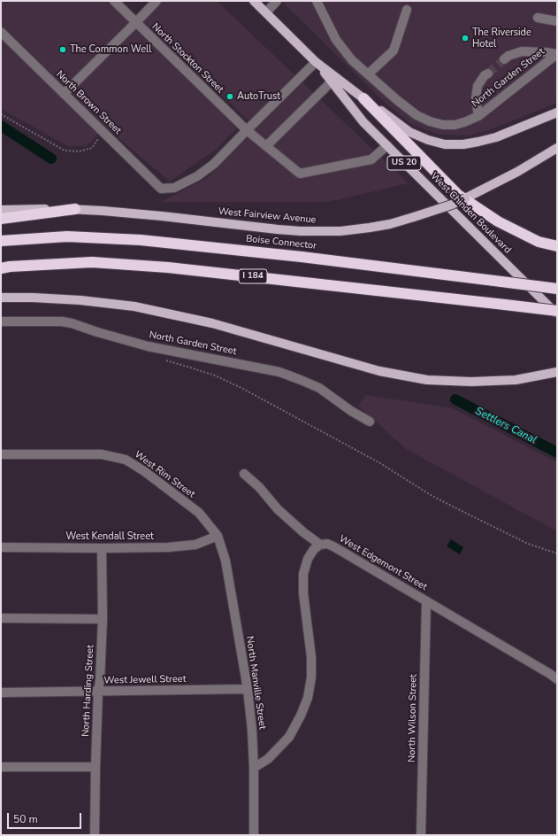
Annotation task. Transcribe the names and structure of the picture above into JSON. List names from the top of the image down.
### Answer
{
  "streets": {
    "highway": ["US 20", "Boise Connector", "I 184"],
    "main road": ["West Chinden Boulevard", "West Fairview Avenue"],
    "street": [
      "North Stockton Street",
      "North Garden Street",
      "North Brown Street",
      "West Rim Street",
      "West Kendall Street",
      "West Edgemont Street",
      "West Jewell Street",
      "North Manville Street",
      "North Harding Street",
      "North Wilson Street"
    ]
  },
  "crossings": [
    ["North Stockton Street", "North Brown Street"],
    ["North Stockton Street", "West Chinden Boulevard"],
    ["US 20", "West Chinden Boulevard"],
    ["West Rim Street", "West Kendall Street"],
    ["West Rim Street", "North Manville Street"],
    ["West Kendall Street", "North Manville Street"],
    ["West Kendall Street", "North Harding Street"],
    ["West Edgemont Street", "North Wilson Street"],
    ["West Jewell Street", "North Manville Street"],
    ["West Jewell Street", "North Harding Street"]
  ],
  "water": ["Settlers Canal"],
  "places": ["The Riverside Hotel", "The Common Well", "AutoTrust"],
  "scale_bar": "50 m"
}
